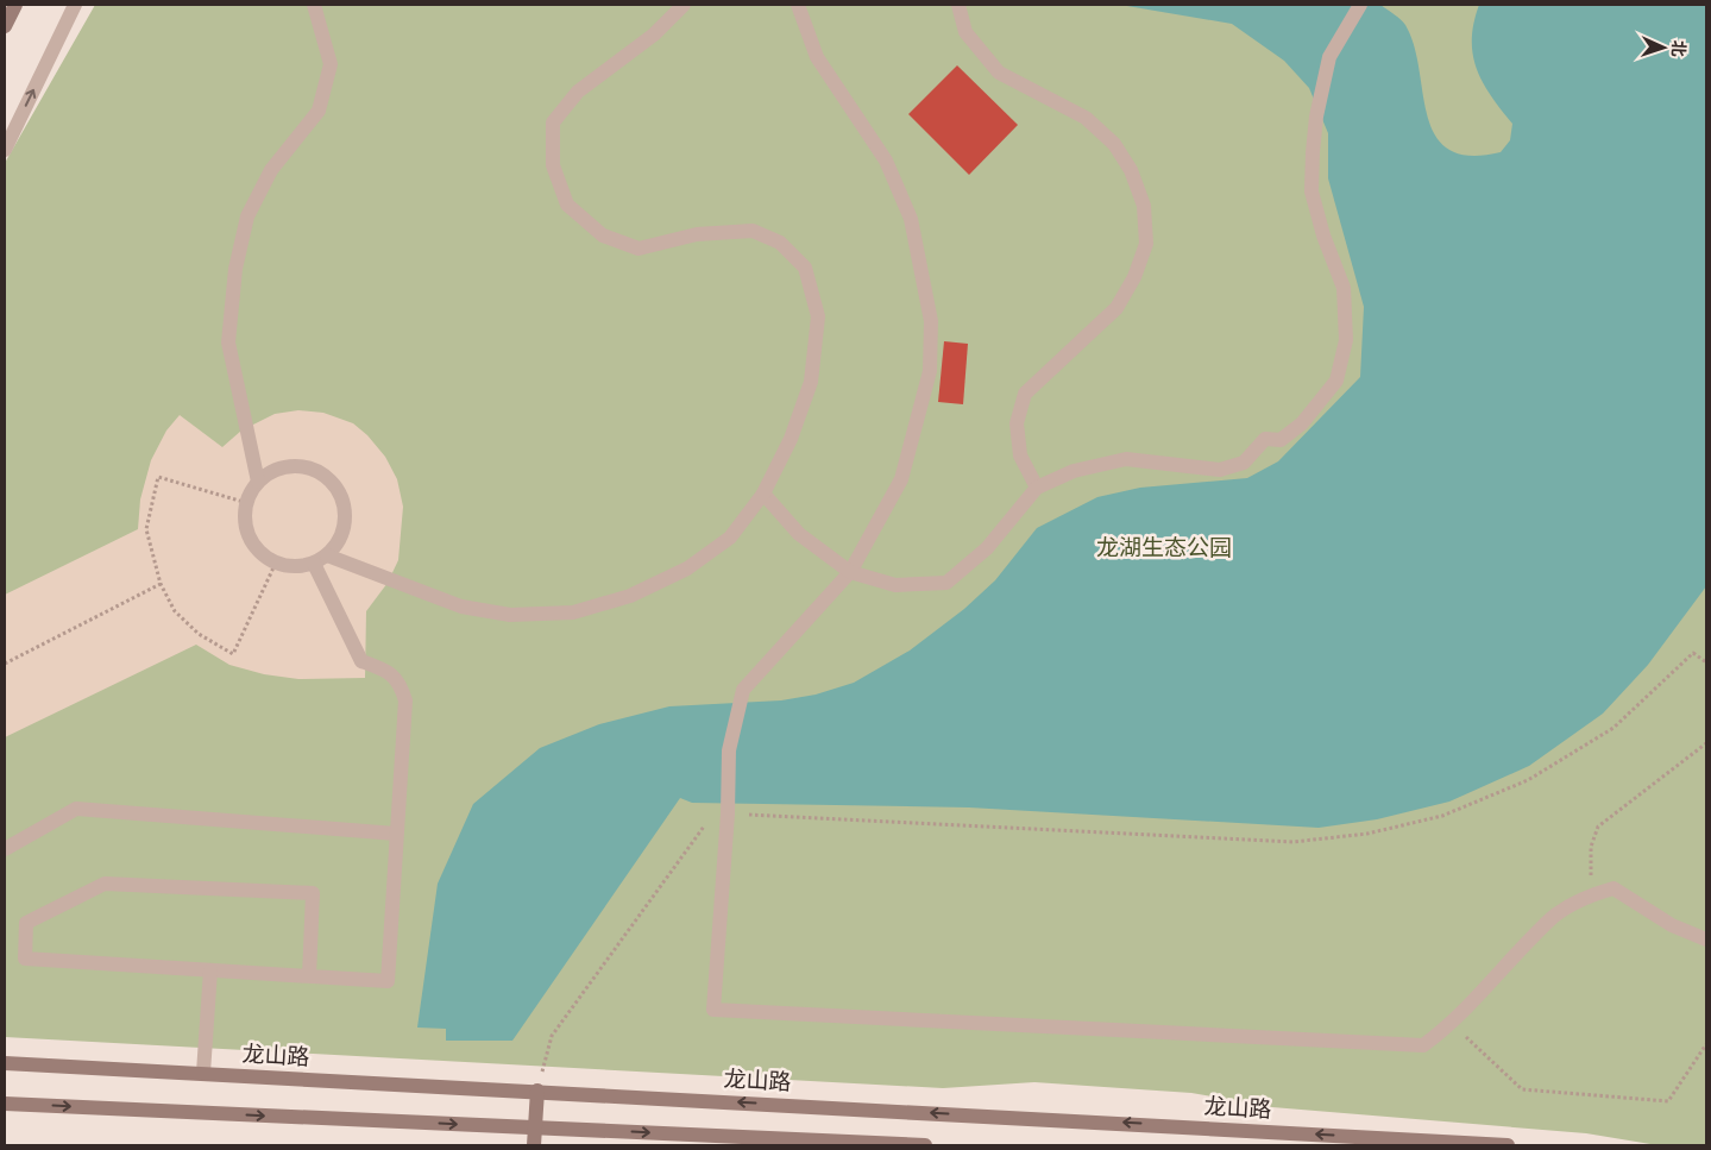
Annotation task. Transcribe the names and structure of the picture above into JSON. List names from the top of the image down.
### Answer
{
  "streets": {
    "street": ["龙山路"]
  },
  "parks": ["龙湖生态公园"],
  "north": "right"
}
